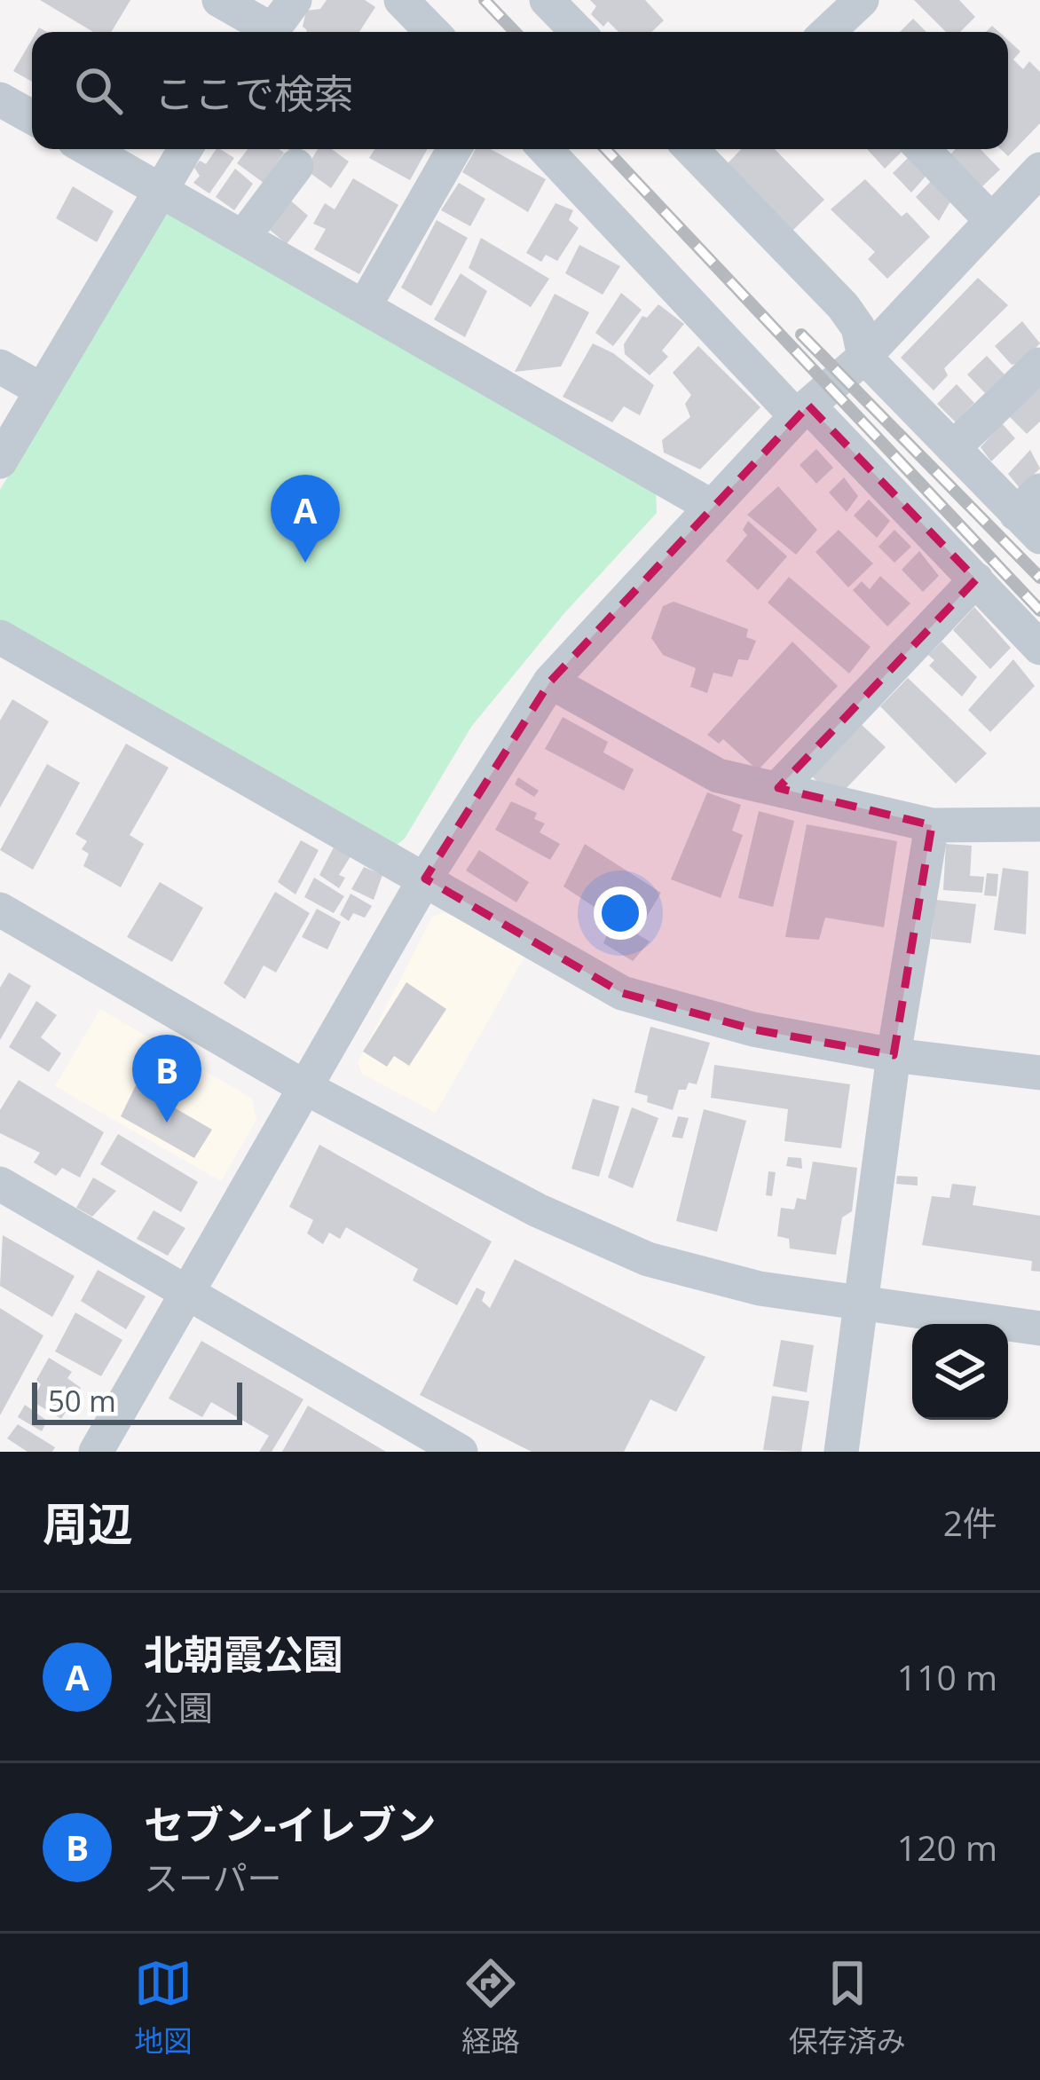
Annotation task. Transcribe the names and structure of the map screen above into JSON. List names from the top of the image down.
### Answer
{
  "scale_bar": "50 m",
  "page": {
    "search": "ここで検索",
    "pins": ["A", "B"],
    "scale": "50 m",
    "heading": ["周辺", "2件"],
    "list": [
      {
        "mark": "A",
        "name": "北朝霞公園",
        "note": "公園",
        "value": "110 m"
      },
      {
        "mark": "B",
        "name": "セブン-イレブン",
        "note": "スーパー",
        "value": "120 m"
      }
    ],
    "nav": ["地図", "経路", "保存済み"]
  }
}
